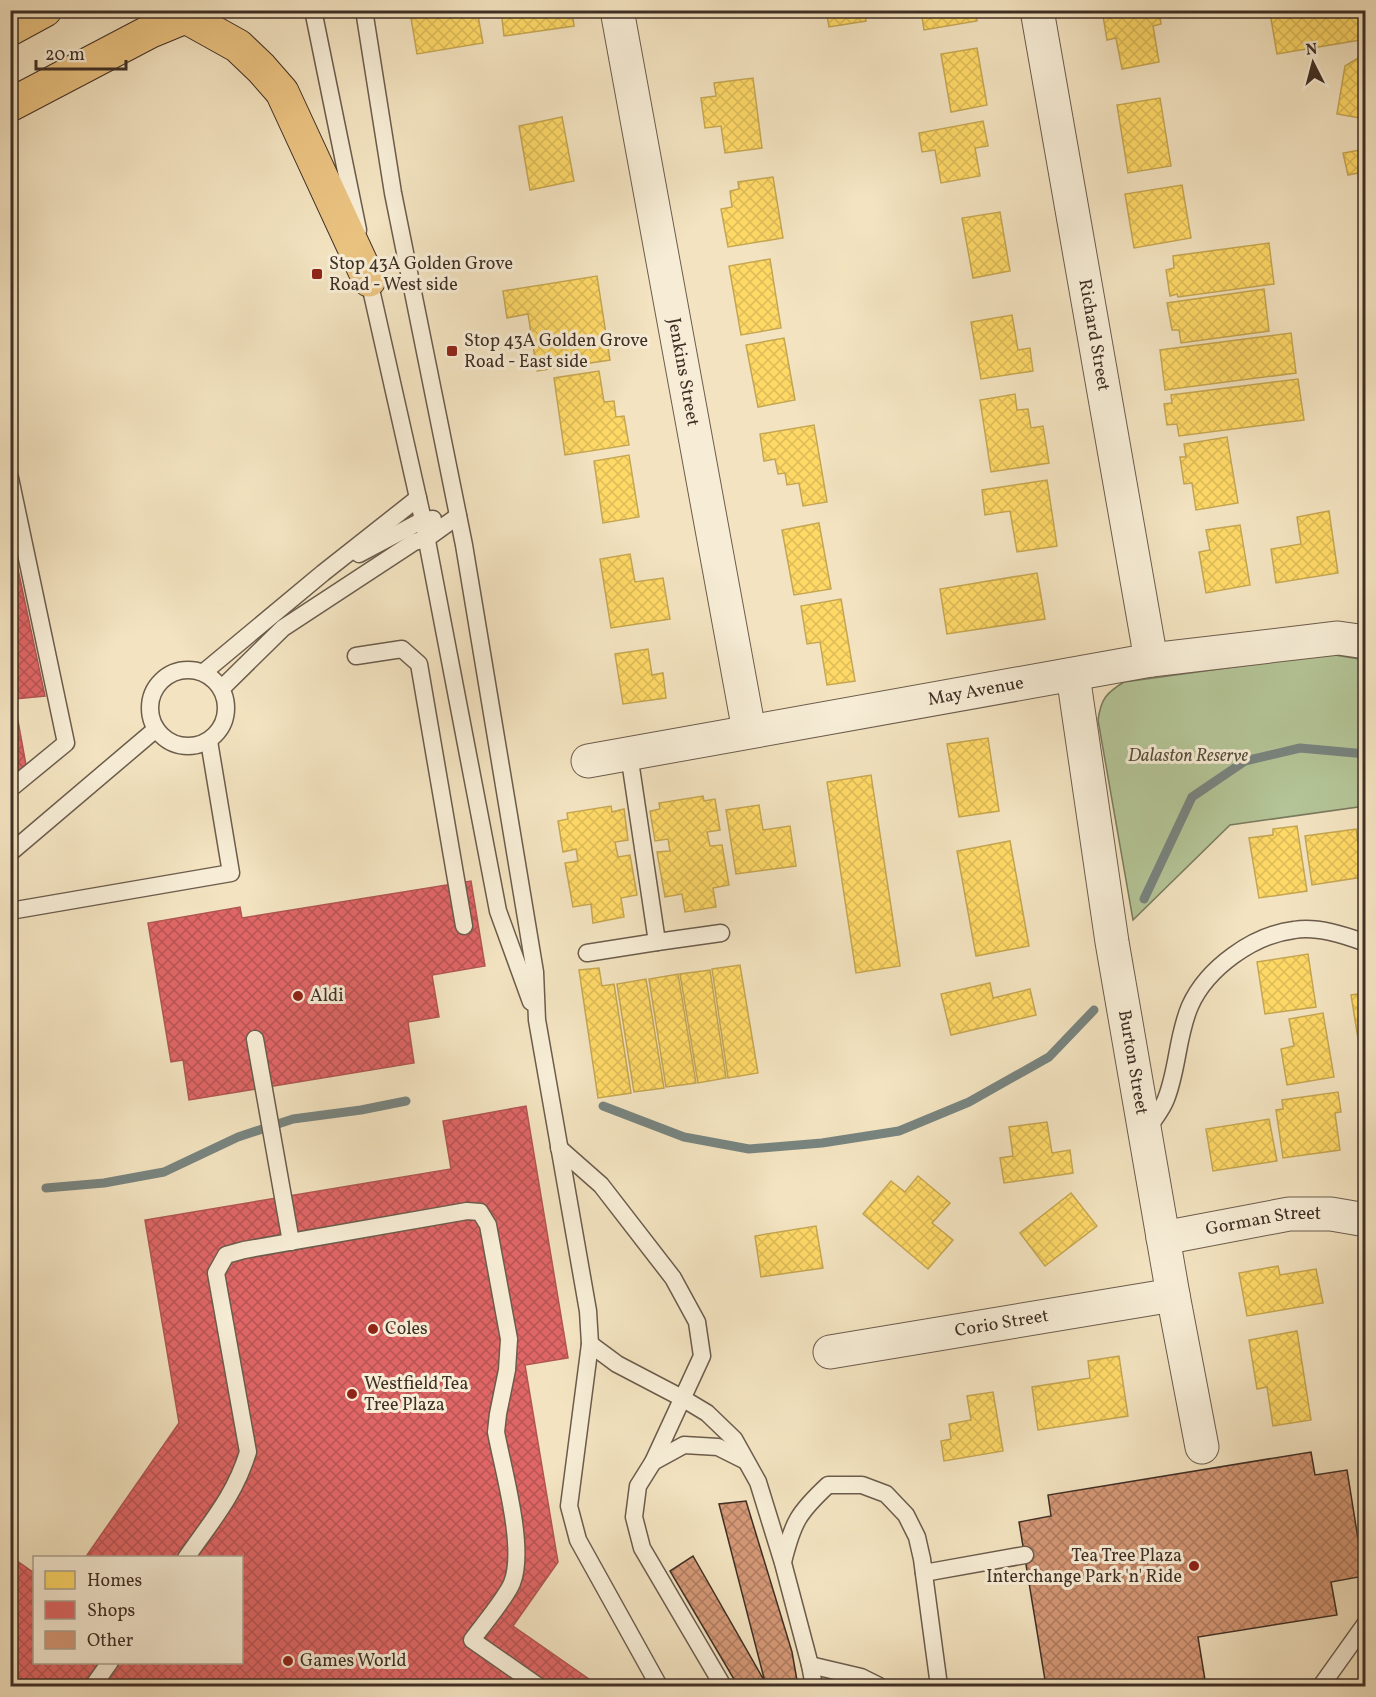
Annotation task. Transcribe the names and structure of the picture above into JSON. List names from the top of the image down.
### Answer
{
  "streets": {
    "street": [
      "Richard Street",
      "Jenkins Street",
      "May Avenue",
      "Burton Street",
      "Gorman Street",
      "Corio Street"
    ]
  },
  "crossings": [
    ["Richard Street", "May Avenue"],
    ["Jenkins Street", "May Avenue"],
    ["May Avenue", "Burton Street"],
    ["Burton Street", "Gorman Street"],
    ["Burton Street", "Corio Street"]
  ],
  "parks": ["Dalaston Reserve"],
  "places": {
    "transit": ["Stop 43A Golden Grove Road - West side", "Stop 43A Golden Grove Road - East side"],
    "other": [
      "Aldi",
      "Coles",
      "Westfield Tea Tree Plaza",
      "Tea Tree Plaza Interchange Park 'n' Ride",
      "Games World"
    ]
  },
  "legend": ["Homes", "Shops", "Other"],
  "scale_bar": "20 m",
  "north": "top"
}
